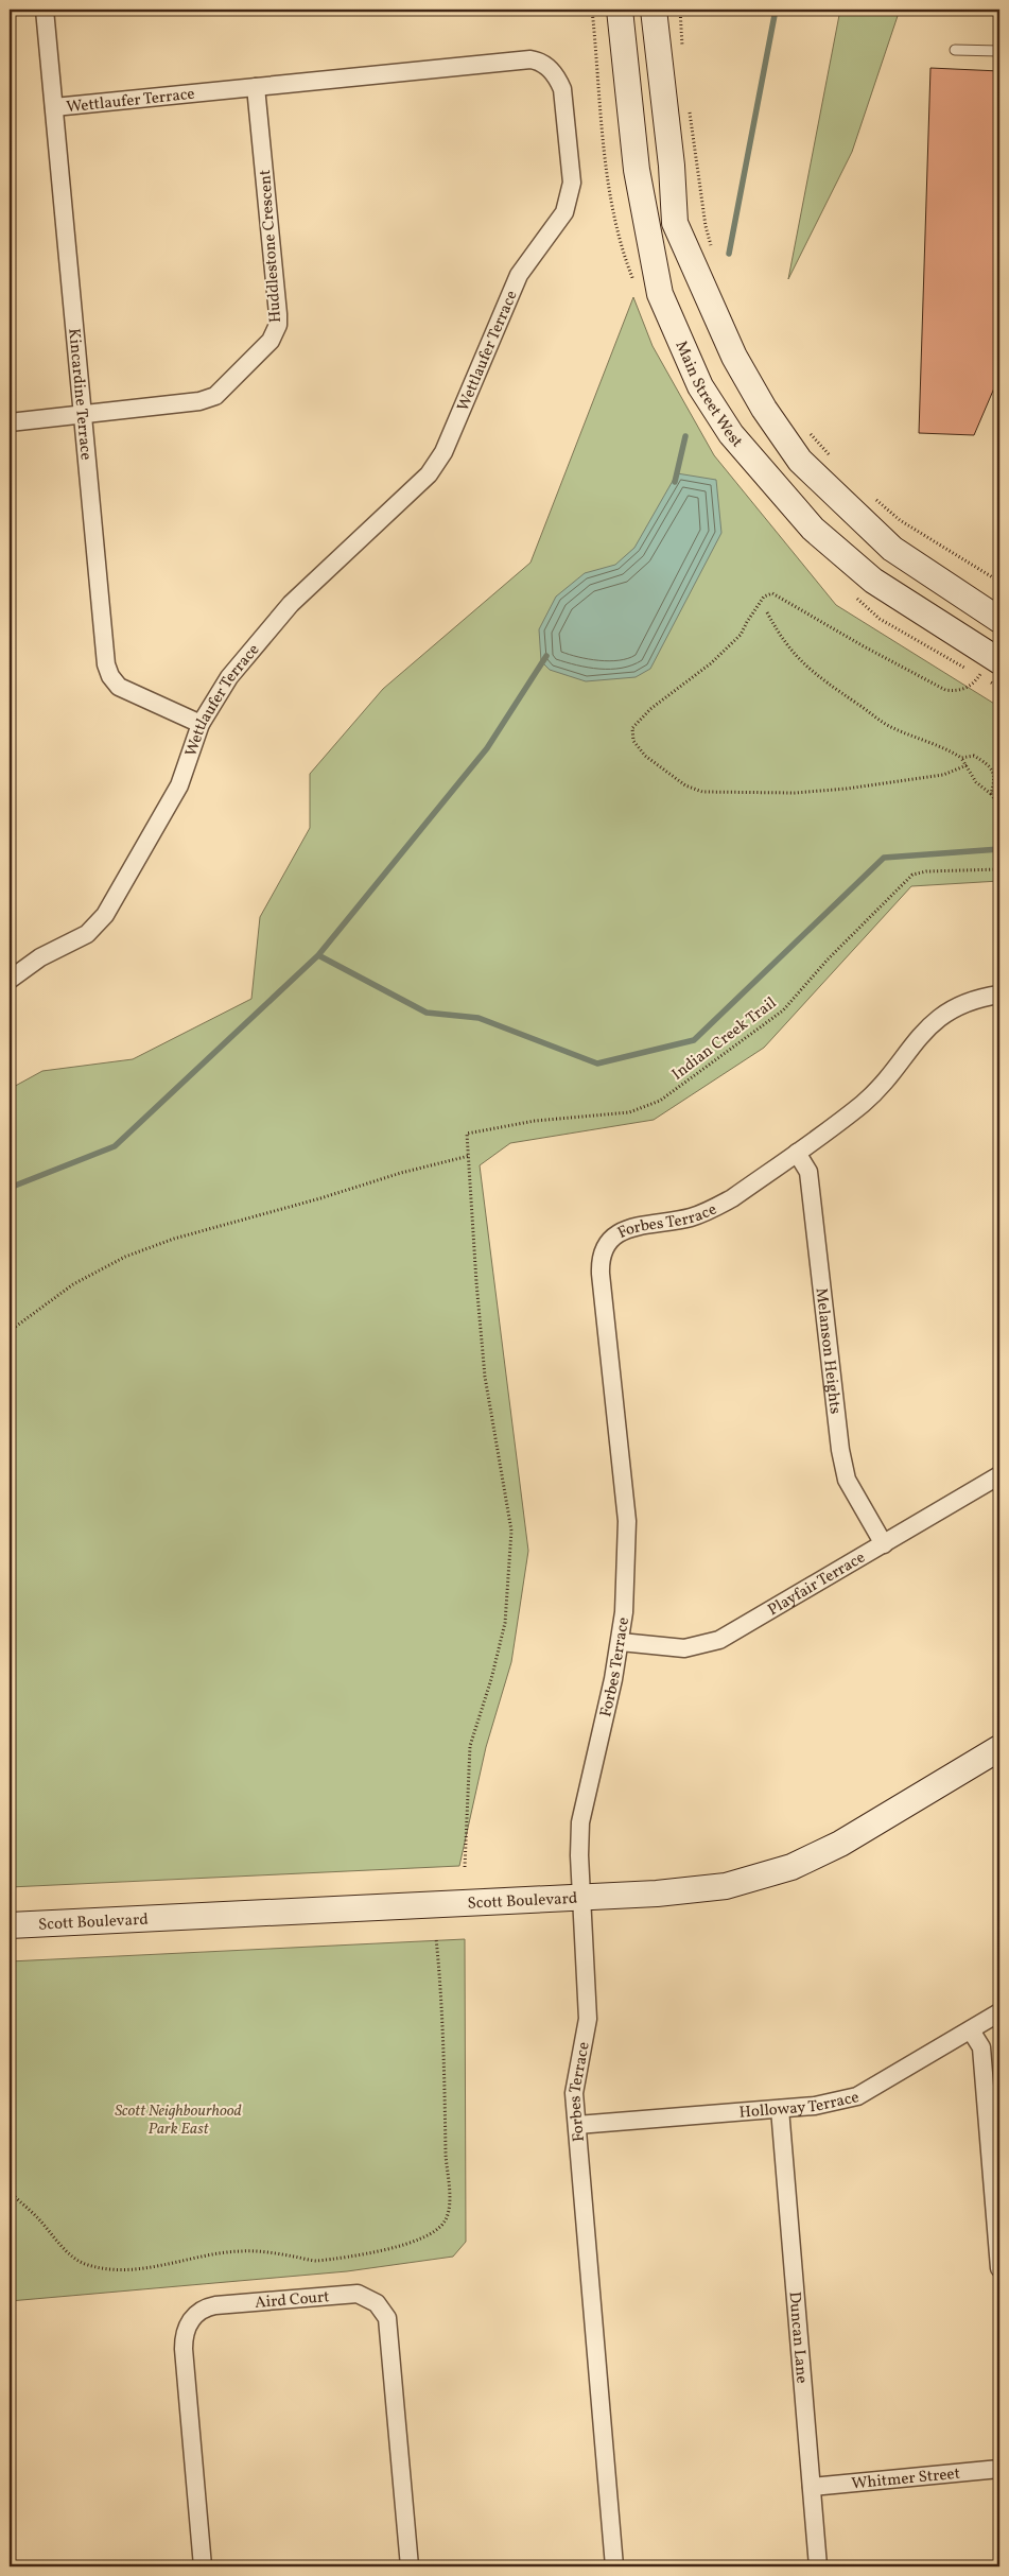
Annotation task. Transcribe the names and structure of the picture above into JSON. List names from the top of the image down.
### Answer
{
  "streets": {
    "main road": ["Main Street West", "Scott Boulevard"],
    "street": [
      "Wettlaufer Terrace",
      "Huddlestone Crescent",
      "Kincardine Terrace",
      "Forbes Terrace",
      "Melanson Heights",
      "Playfair Terrace",
      "Holloway Terrace",
      "Aird Court",
      "Duncan Lane",
      "Whitmer Street"
    ],
    "path": ["Indian Creek Trail"]
  },
  "crossings": [
    ["Wettlaufer Terrace", "Huddlestone Crescent"],
    ["Wettlaufer Terrace", "Kincardine Terrace"],
    ["Huddlestone Crescent", "Kincardine Terrace"],
    ["Forbes Terrace", "Melanson Heights"],
    ["Forbes Terrace", "Playfair Terrace"],
    ["Forbes Terrace", "Scott Boulevard"],
    ["Forbes Terrace", "Holloway Terrace"],
    ["Melanson Heights", "Playfair Terrace"],
    ["Holloway Terrace", "Duncan Lane"],
    ["Duncan Lane", "Whitmer Street"]
  ],
  "parks": ["Scott Neighbourhood Park East"]
}
